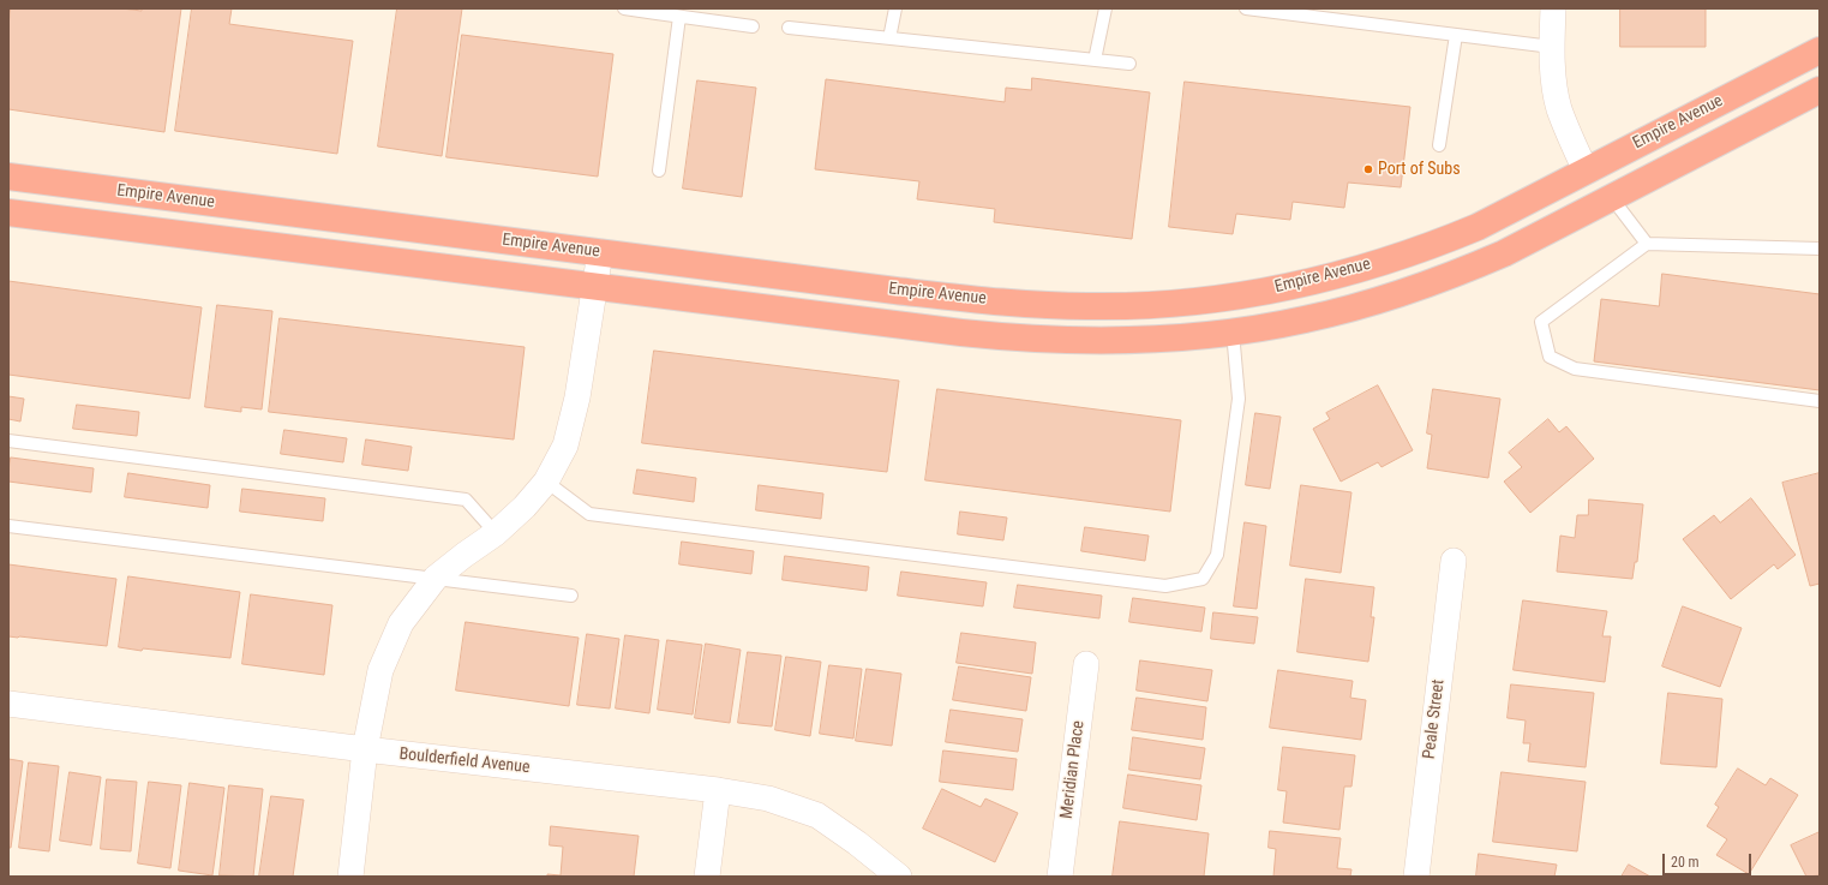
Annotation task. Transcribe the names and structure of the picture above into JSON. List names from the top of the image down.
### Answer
{
  "streets": {
    "highway": ["Empire Avenue"],
    "street": ["Peale Street", "Boulderfield Avenue", "Meridian Place"]
  },
  "places": ["Port of Subs"],
  "scale_bar": "20 m"
}
